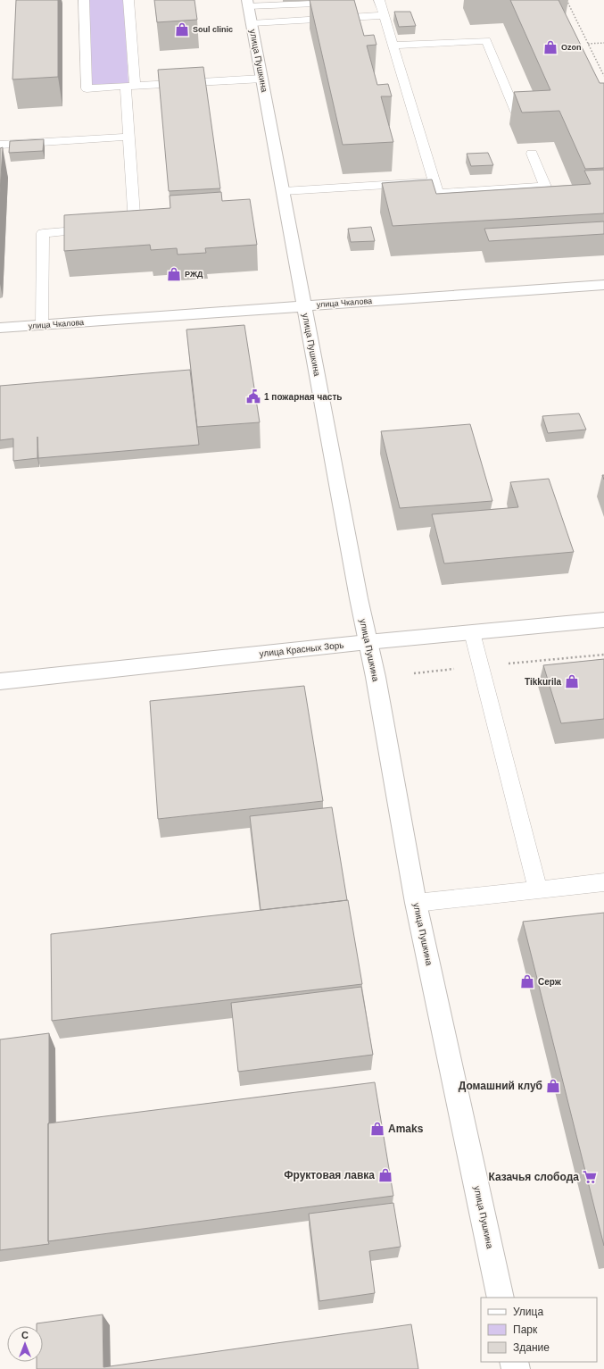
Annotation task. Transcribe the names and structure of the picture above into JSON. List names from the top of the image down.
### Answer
{
  "streets": {
    "street": ["улица Пушкина", "улица Чкалова", "улица Красных Зорь"]
  },
  "crossings": [
    ["улица Пушкина", "улица Чкалова"],
    ["улица Пушкина", "улица Красных Зорь"]
  ],
  "places": {
    "shop": [
      "Soul clinic",
      "Ozon",
      "РЖД",
      "Tikkurila",
      "Серж",
      "Домашний клуб",
      "Amaks",
      "Фруктовая лавка"
    ],
    "public building": ["1 пожарная часть"],
    "supermarket": ["Казачья слобода"]
  },
  "legend": ["Улица", "Парк", "Здание"],
  "north": "top"
}
